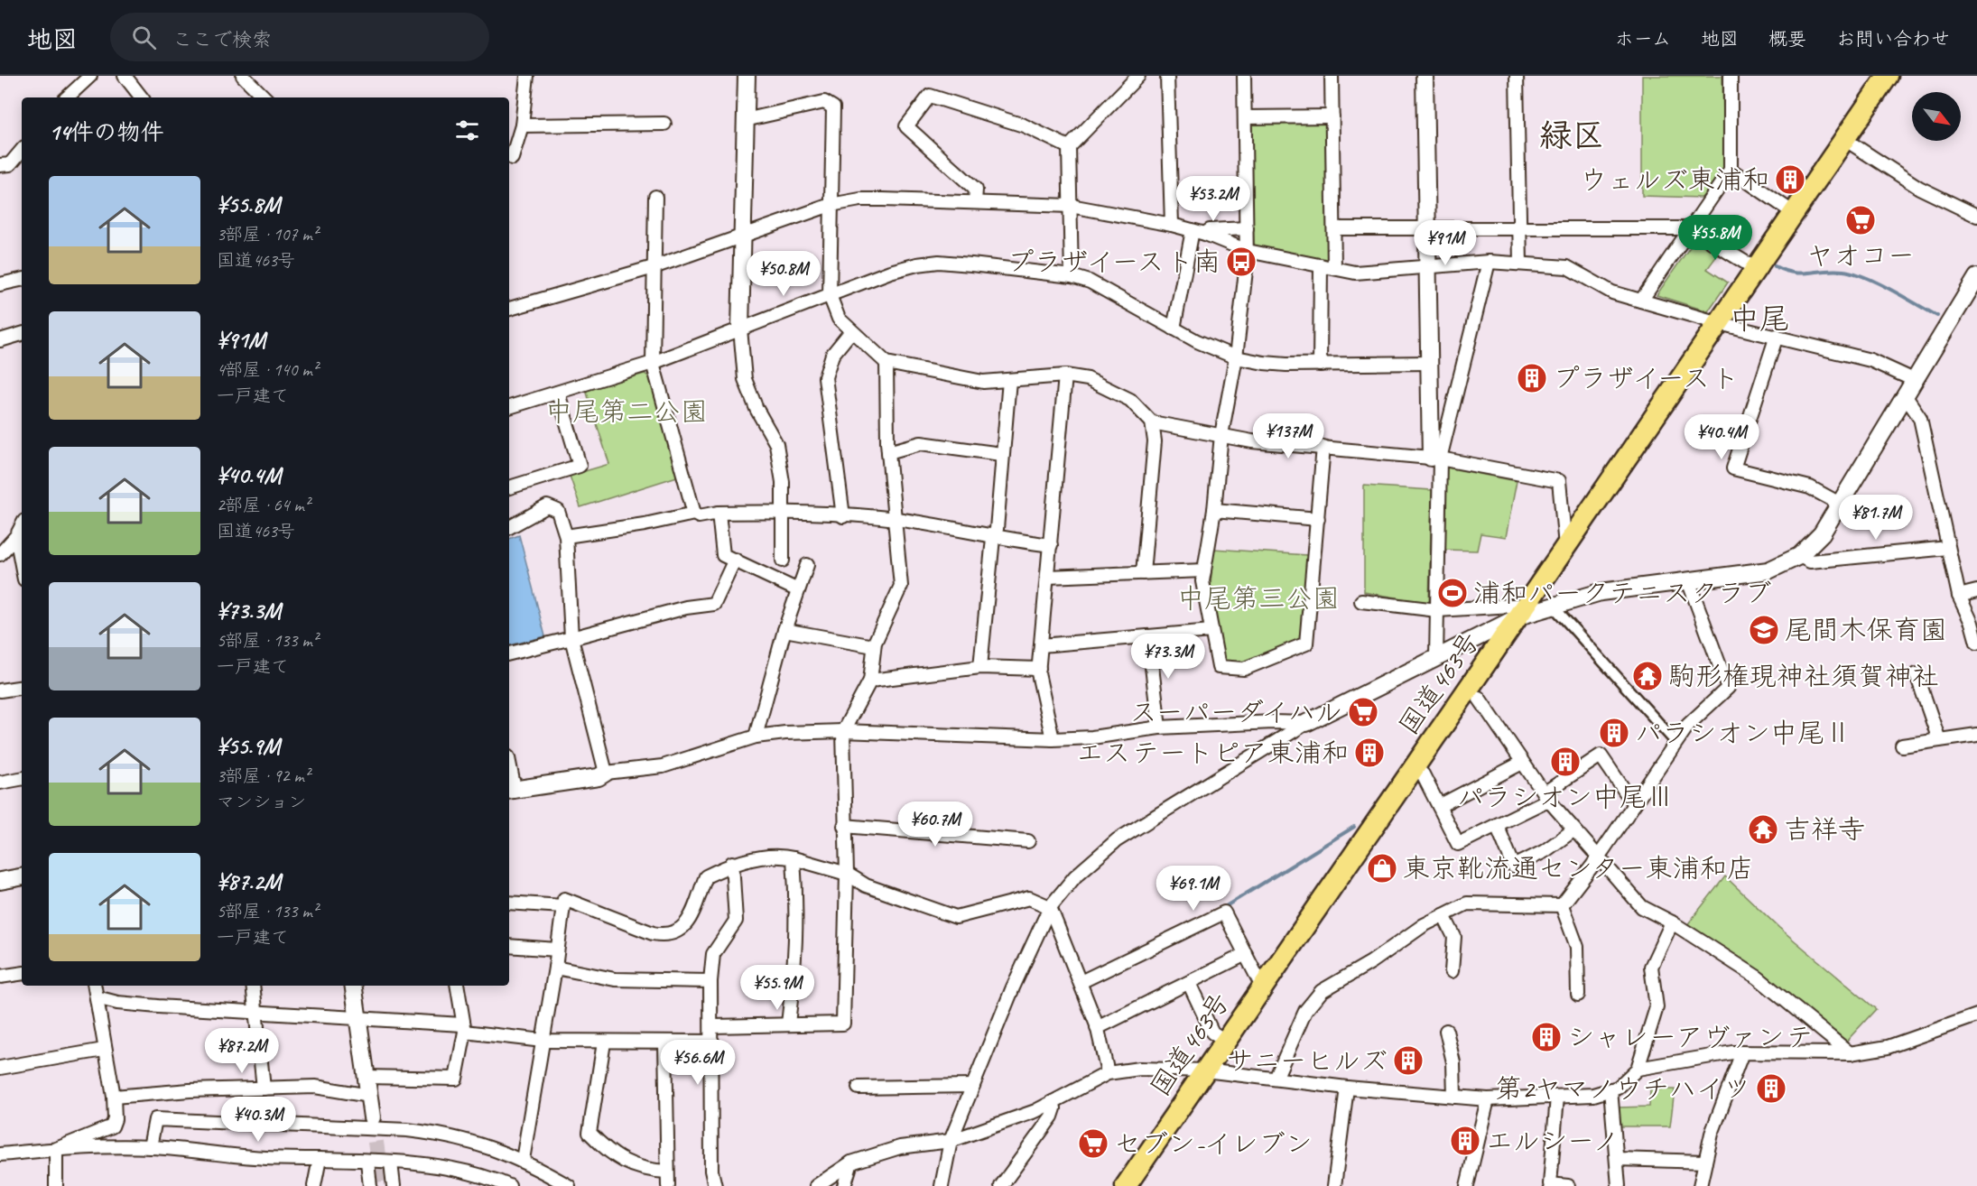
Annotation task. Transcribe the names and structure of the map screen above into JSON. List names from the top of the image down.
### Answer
{
  "streets": {
    "highway": ["国道463号"]
  },
  "districts": ["緑区", "中尾"],
  "parks": ["中尾第二公園", "中尾第三公園"],
  "places": {
    "building": [
      "ウェルズ東浦和",
      "プラザイースト",
      "パラシオン中尾Ⅱ",
      "エステートピア東浦和",
      "パラシオン中尾Ⅲ",
      "シャレーアヴァンテ",
      "サニーヒルズ",
      "第2ヤマノウチハイツ",
      "エルシーノ"
    ],
    "supermarket": ["ヤオコー", "スーパーダイハル", "セブン-イレブン"],
    "bus stop": ["プラザイースト南"],
    "sports": ["浦和パークテニスクラブ"],
    "school or university": ["尾間木保育園"],
    "temple": ["駒形権現神社須賀神社", "吉祥寺"],
    "shop": ["東京靴流通センター東浦和店"]
  },
  "north": "bottom right",
  "page": {
    "header": "地図",
    "search": "ここで検索",
    "nav": [
      "ホーム",
      "地図",
      "概要",
      "お問い合わせ"
    ],
    "heading": "14件の物件",
    "list": [
      {
        "name": "¥55.8M",
        "note": "3部屋 · 107 m² · 国道463号"
      },
      {
        "name": "¥91M",
        "note": "4部屋 · 140 m² · 一戸建て"
      },
      {
        "name": "¥40.4M",
        "note": "2部屋 · 64 m² · 国道463号"
      },
      {
        "name": "¥73.3M",
        "note": "5部屋 · 133 m² · 一戸建て"
      },
      {
        "name": "¥55.9M",
        "note": "3部屋 · 92 m² · マンション"
      },
      {
        "name": "¥87.2M",
        "note": "5部屋 · 133 m² · 一戸建て"
      }
    ],
    "price": [
      "¥53.2M",
      "¥55.8M",
      "¥91M",
      "¥50.8M",
      "¥137M",
      "¥40.4M",
      "¥81.7M",
      "¥73.3M",
      "¥60.7M",
      "¥69.1M",
      "¥55.9M",
      "¥87.2M",
      "¥56.6M",
      "¥40.3M"
    ]
  }
}
